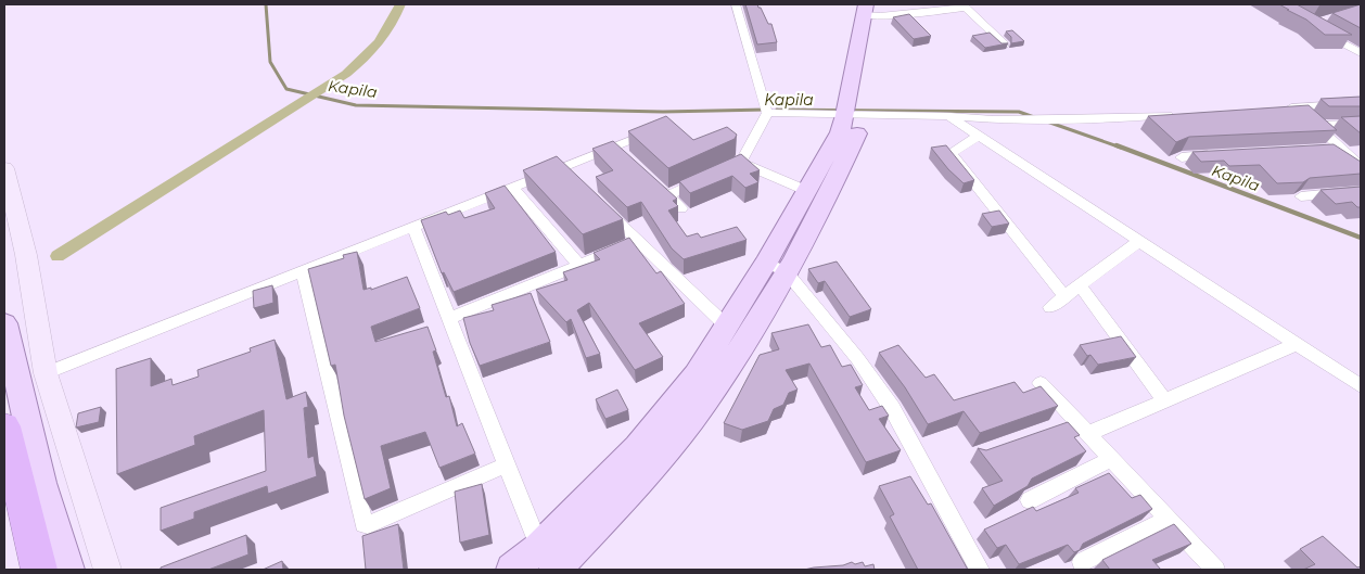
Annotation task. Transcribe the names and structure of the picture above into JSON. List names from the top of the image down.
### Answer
{
  "water": ["Kapila"]
}
